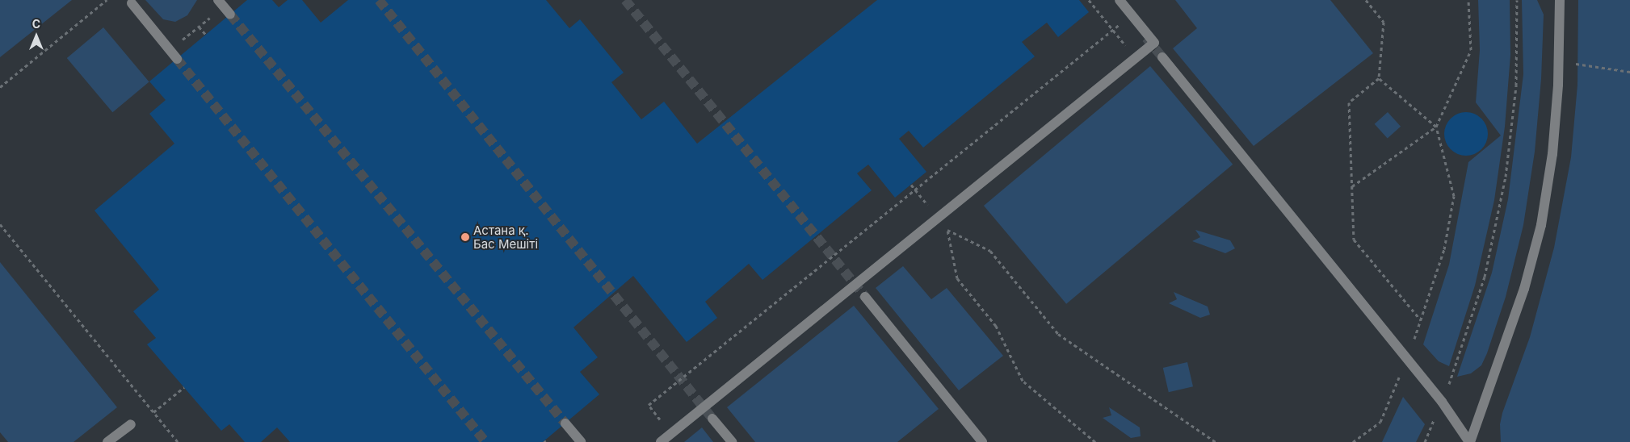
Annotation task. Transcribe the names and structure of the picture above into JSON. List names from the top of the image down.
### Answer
{
  "places": ["Астана қ. Бас Мешіті"],
  "north": "top"
}
